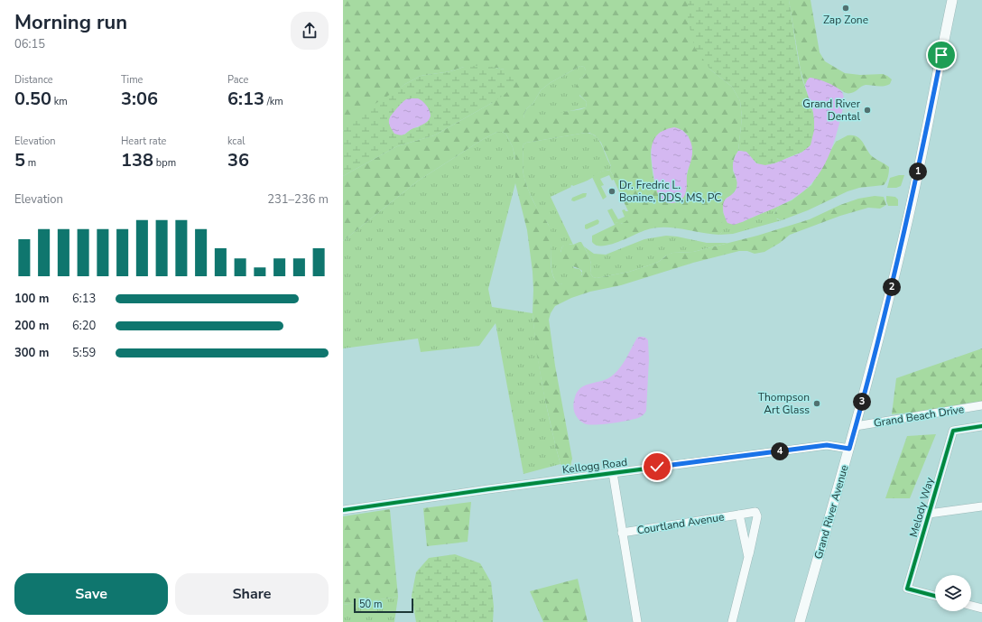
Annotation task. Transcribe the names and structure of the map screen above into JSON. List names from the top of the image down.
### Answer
{
  "streets": {
    "main road": ["Grand River Avenue"],
    "street": [
      "Grand Beach Drive",
      "Kellogg Road",
      "Melody Way",
      "Courtland Avenue"
    ]
  },
  "crossings": [
    ["Grand Beach Drive", "Grand River Avenue"],
    ["Kellogg Road", "Grand River Avenue"],
    ["Kellogg Road", "Courtland Avenue"]
  ],
  "places": [
    "Zap Zone",
    "Grand River Dental",
    "Dr. Fredric L. Bonine, DDS, MS, PC",
    "Thompson Art Glass"
  ],
  "scale_bar": "50 m",
  "page": {
    "heading": ["Morning run", "06:15"],
    "stats": [
      ["Distance", "0.50 km"],
      ["Time", "3:06"],
      ["Pace", "6:13 /km"],
      ["Elevation", "5 m"],
      ["Heart rate", "138 bpm"],
      ["kcal", "36"]
    ],
    "pins": [
      "1",
      "2",
      "3",
      "4"
    ],
    "chart": ["Elevation", "231–236 m"],
    "list": [
      {
        "name": "100 m",
        "note": "6:13"
      },
      {
        "name": "200 m",
        "note": "6:20"
      },
      {
        "name": "300 m",
        "note": "5:59"
      }
    ],
    "buttons": ["Save", "Share"],
    "scale": "50 m"
  }
}
